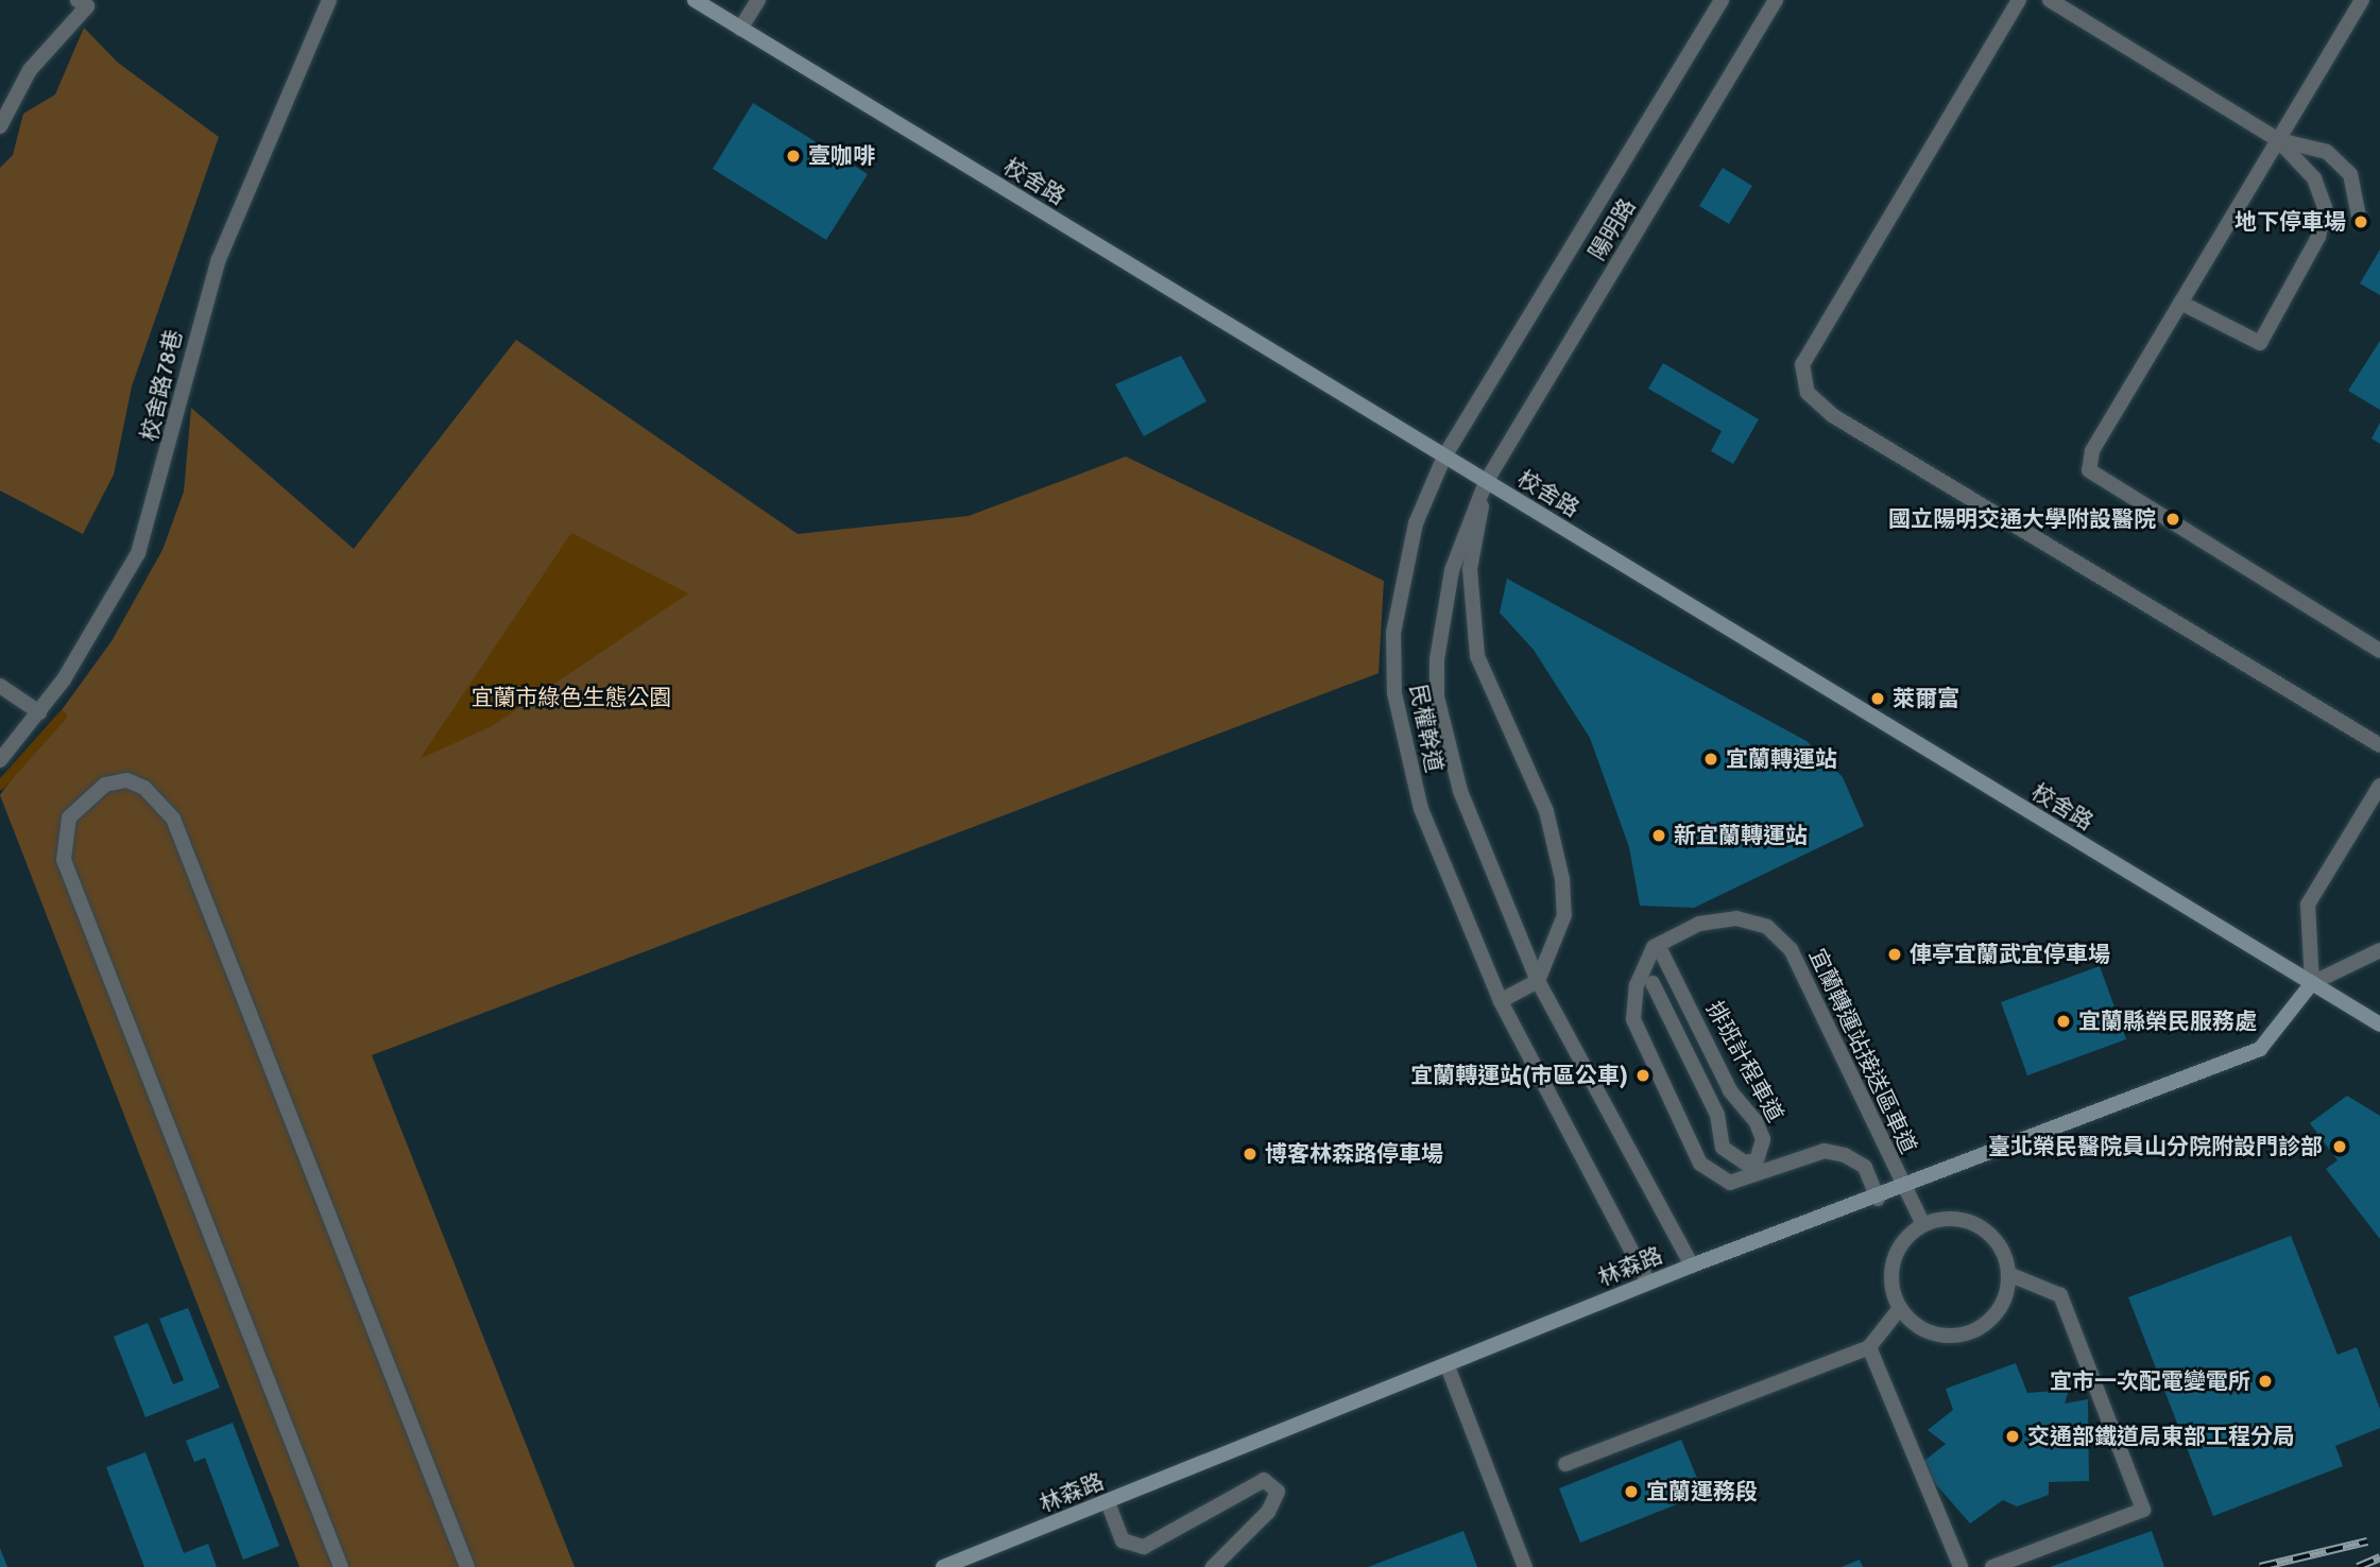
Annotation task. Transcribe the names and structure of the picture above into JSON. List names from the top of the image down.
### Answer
{
  "streets": {
    "street": [
      "校舍路",
      "陽明路",
      "校舍路78巷",
      "民權幹道",
      "宜蘭轉運站接送區車道",
      "排班計程車道",
      "林森路"
    ]
  },
  "crossings": [
    ["校舍路", "陽明路"],
    ["校舍路", "民權幹道"],
    ["校舍路", "林森路"],
    ["陽明路", "民權幹道"],
    ["民權幹道", "林森路"],
    ["宜蘭轉運站接送區車道", "排班計程車道"],
    ["宜蘭轉運站接送區車道", "林森路"]
  ],
  "parks": ["宜蘭市綠色生態公園"],
  "places": [
    "壹咖啡",
    "地下停車場",
    "國立陽明交通大學附設醫院",
    "萊爾富",
    "宜蘭轉運站",
    "新宜蘭轉運站",
    "俥亭宜蘭武宜停車場",
    "宜蘭縣榮民服務處",
    "宜蘭轉運站(市區公車)",
    "臺北榮民醫院員山分院附設門診部",
    "博客林森路停車場",
    "宜市一次配電變電所",
    "交通部鐵道局東部工程分局",
    "宜蘭運務段"
  ]
}
